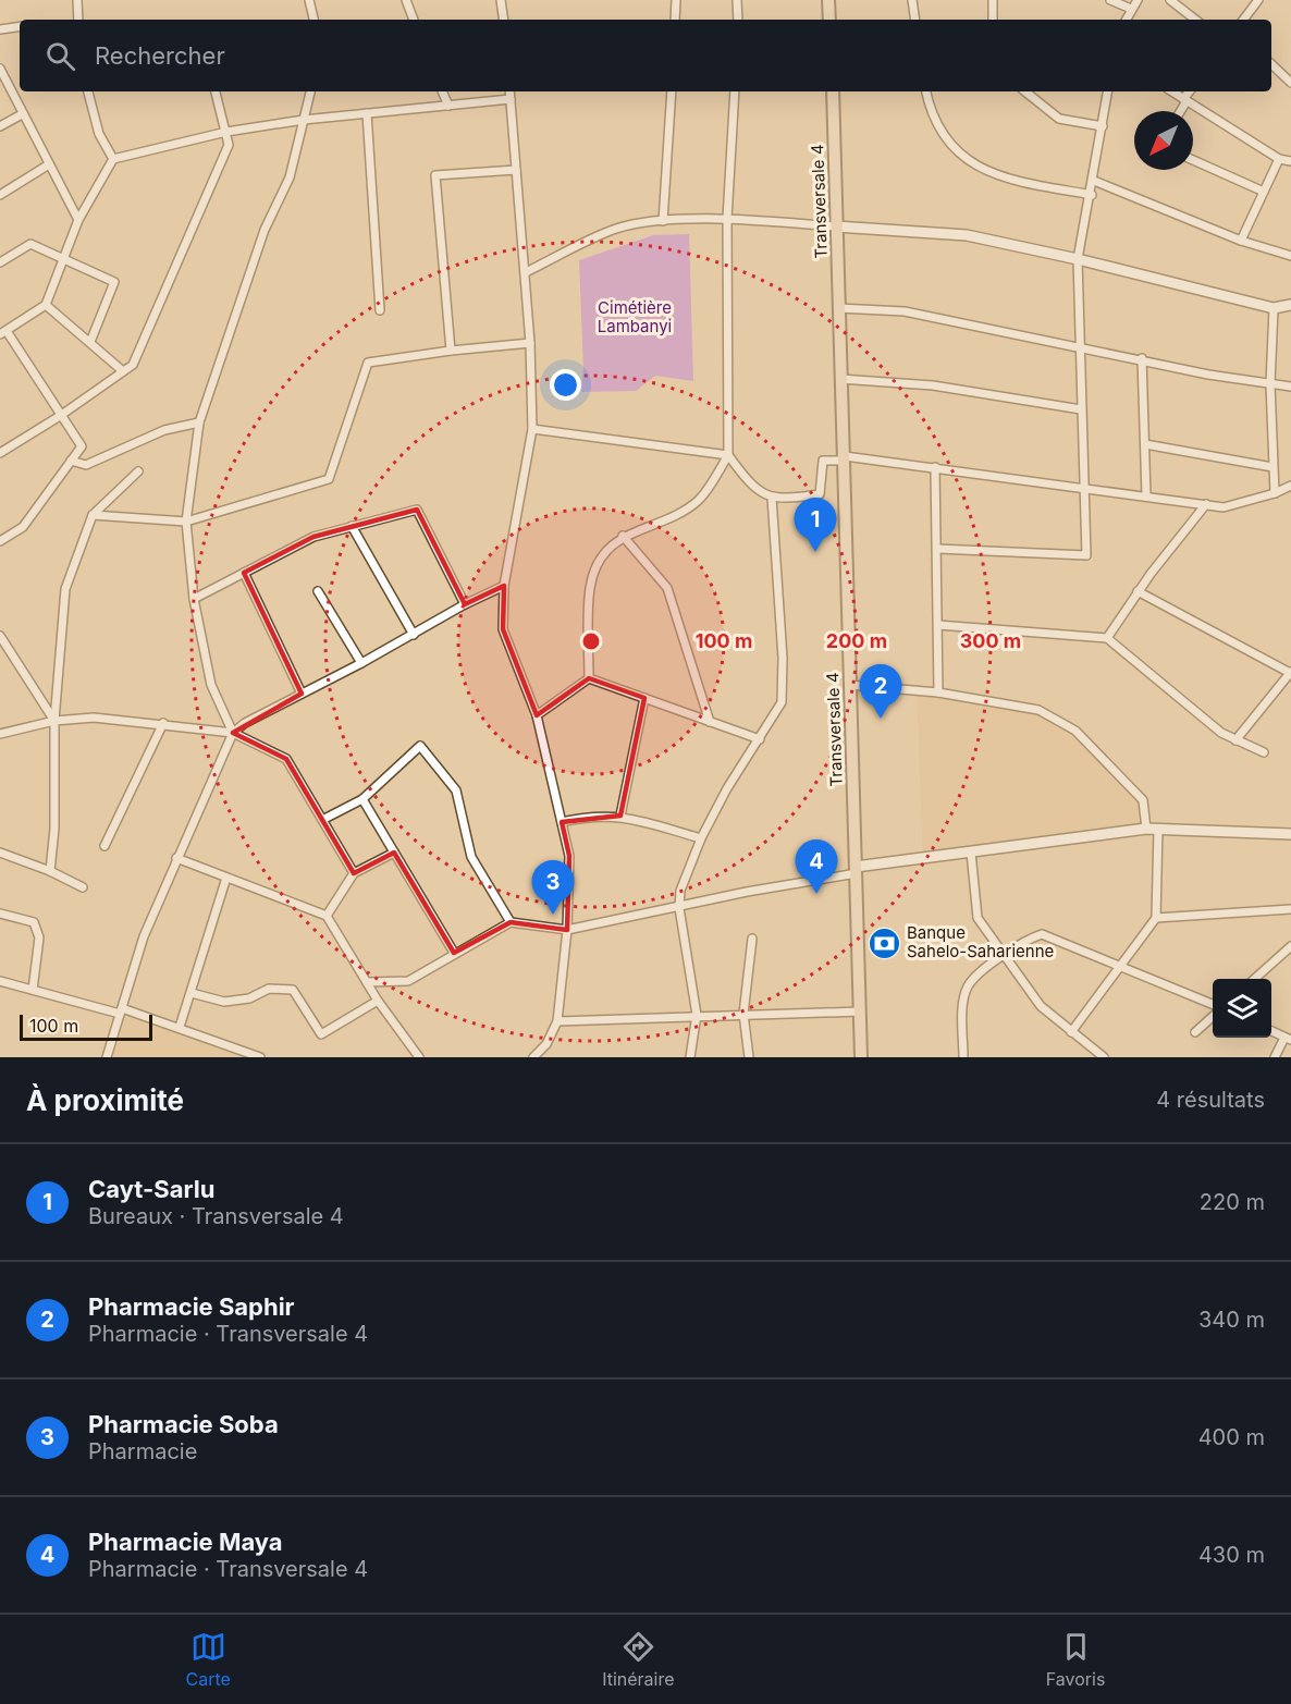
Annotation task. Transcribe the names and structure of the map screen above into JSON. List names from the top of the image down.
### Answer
{
  "streets": {
    "main road": ["Transversale 4"]
  },
  "parks": ["Cimétière Lambanyi"],
  "places": {
    "bank": ["Banque Sahelo-Saharienne"]
  },
  "scale_bar": "100 m",
  "north": "bottom left",
  "page": {
    "search": "Rechercher",
    "pins": [
      "1",
      "2",
      "4",
      "3"
    ],
    "scale": "100 m",
    "heading": ["À proximité", "4 résultats"],
    "list": [
      {
        "mark": "1",
        "name": "Cayt-Sarlu",
        "note": "Bureaux · Transversale 4",
        "value": "220 m"
      },
      {
        "mark": "2",
        "name": "Pharmacie Saphir",
        "note": "Pharmacie · Transversale 4",
        "value": "340 m"
      },
      {
        "mark": "3",
        "name": "Pharmacie Soba",
        "note": "Pharmacie",
        "value": "400 m"
      },
      {
        "mark": "4",
        "name": "Pharmacie Maya",
        "note": "Pharmacie · Transversale 4",
        "value": "430 m"
      }
    ],
    "nav": ["Carte", "Itinéraire", "Favoris"]
  },
  "rings": ["100 m", "200 m", "300 m"]
}
